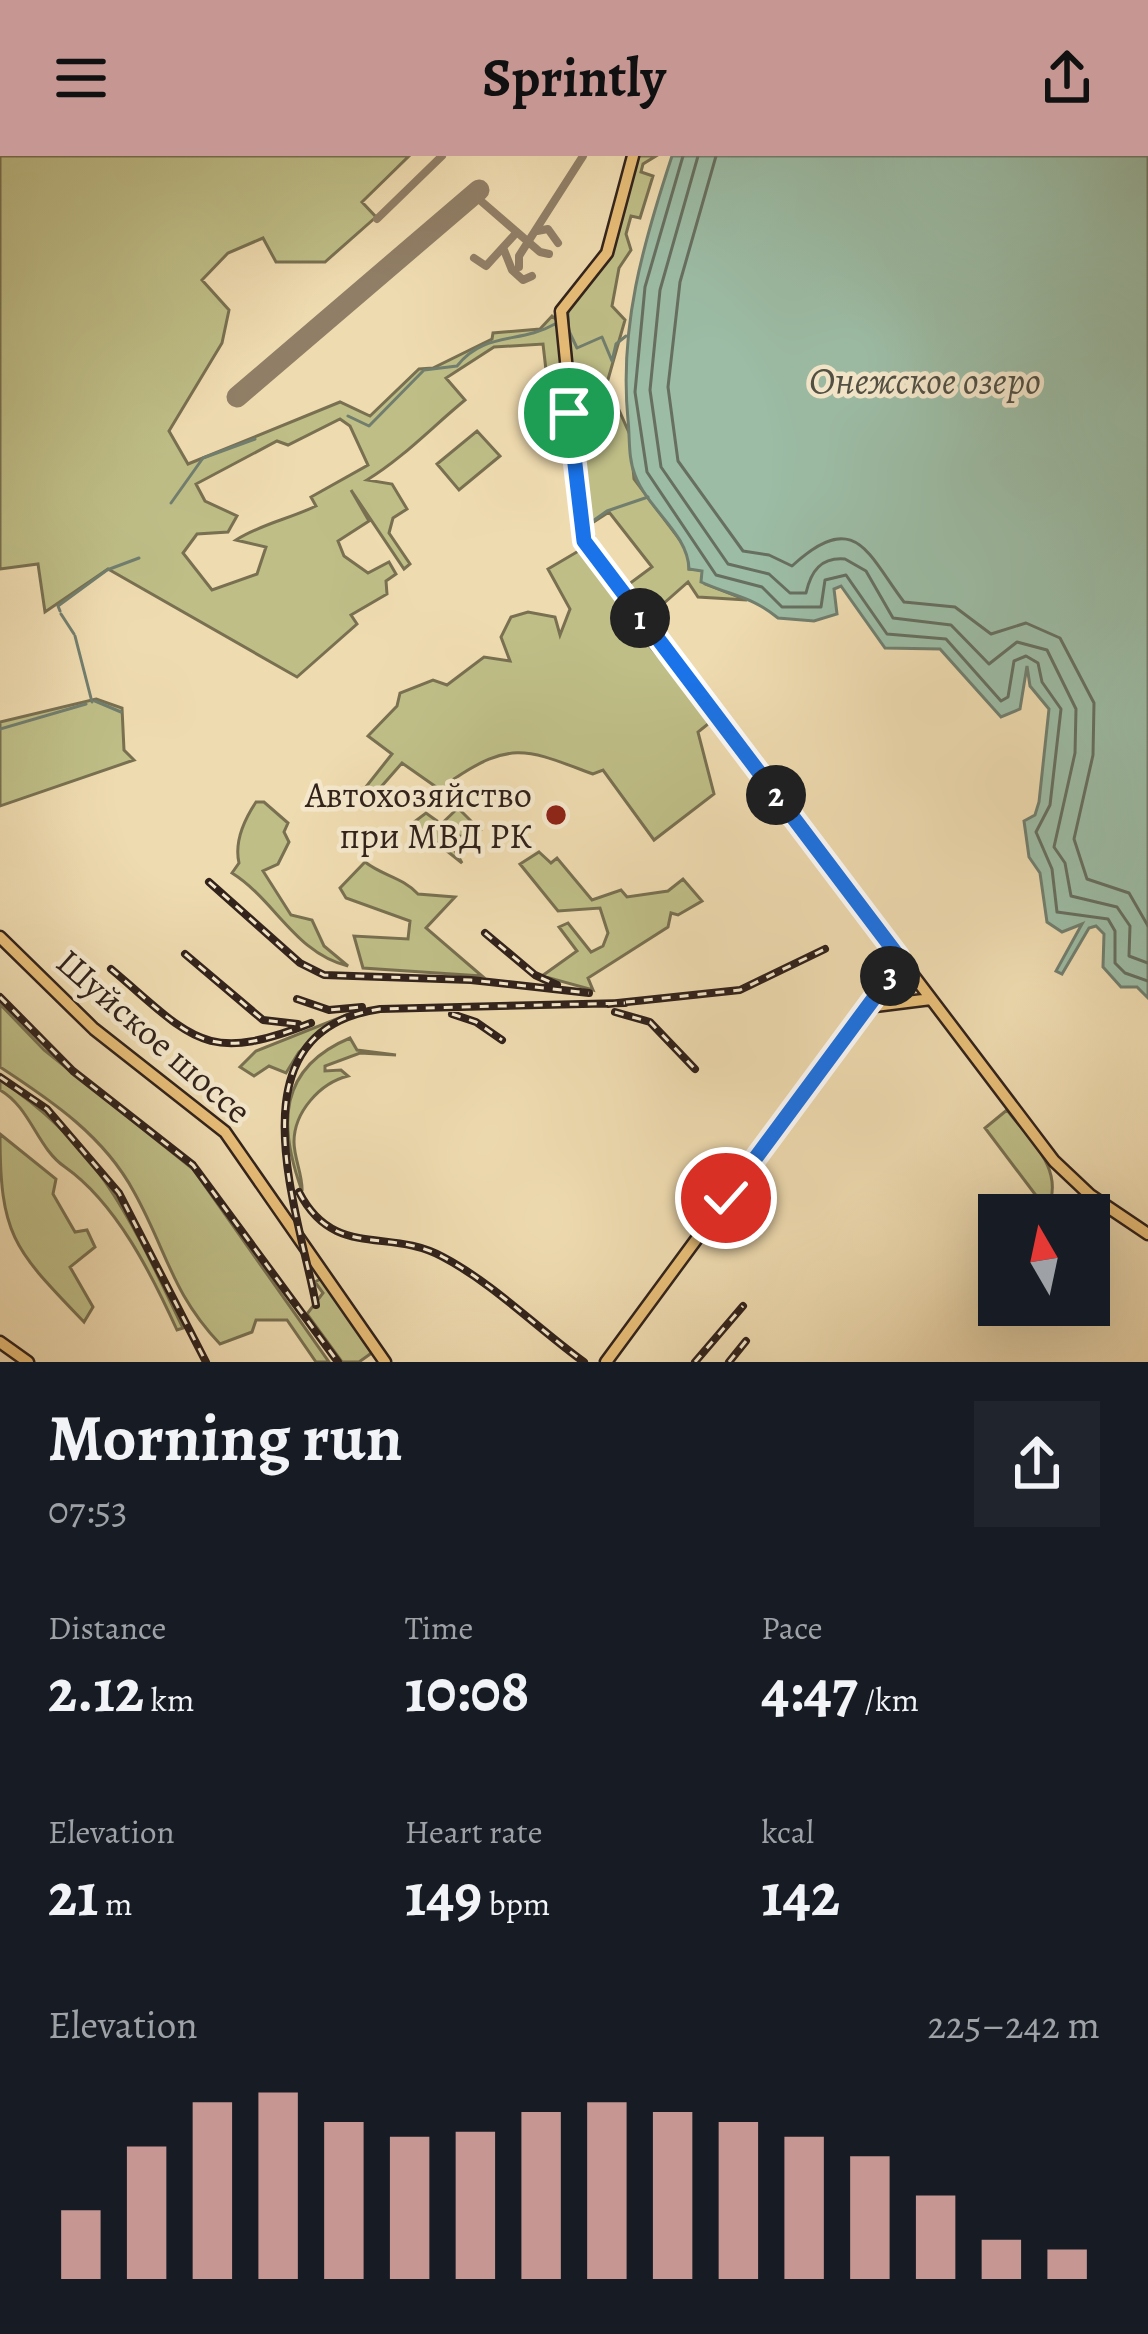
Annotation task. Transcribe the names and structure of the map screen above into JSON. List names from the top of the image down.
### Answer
{
  "streets": {
    "main road": ["Шуйское шоссе"]
  },
  "water": ["Онежское озеро"],
  "places": ["Автохозяйство при МВД РК"],
  "north": "top",
  "page": {
    "header": "Sprintly",
    "pins": ["1", "2", "3"],
    "heading": ["Morning run", "07:53"],
    "stats": [
      ["Distance", "2.12 km"],
      ["Time", "10:08"],
      ["Pace", "4:47 /km"],
      ["Elevation", "21 m"],
      ["Heart rate", "149 bpm"],
      ["kcal", "142"]
    ],
    "chart": ["Elevation", "225–242 m"]
  }
}
